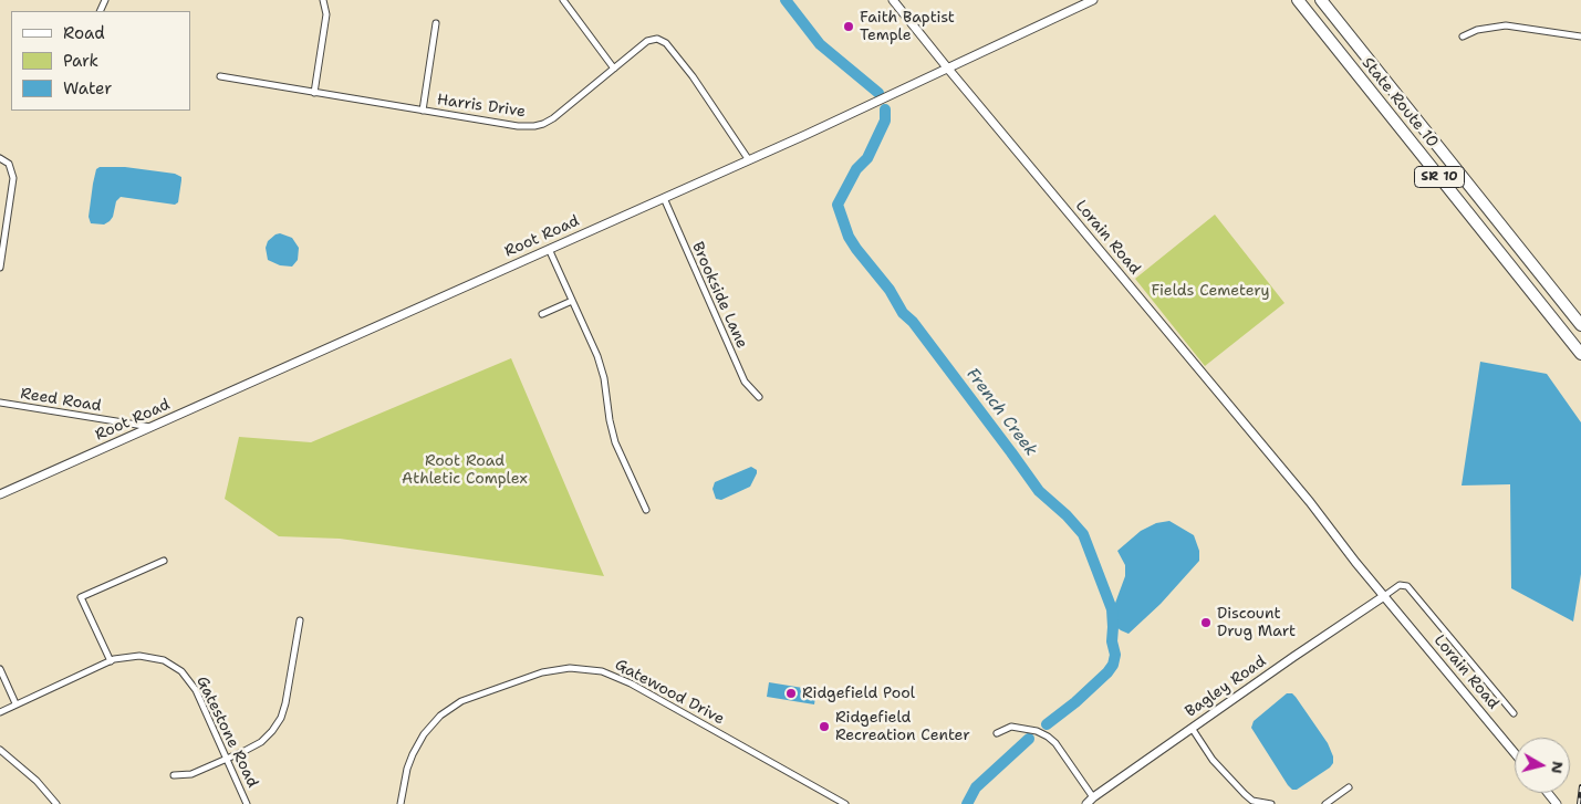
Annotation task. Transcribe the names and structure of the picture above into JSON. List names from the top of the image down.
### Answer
{
  "streets": {
    "highway": ["State Route 10", "SR 10"],
    "street": [
      "Harris Drive",
      "Root Road",
      "Lorain Road",
      "Brookside Lane",
      "Reed Road",
      "Bagley Road",
      "Gatewood Drive",
      "Gatestone Road"
    ]
  },
  "crossings": [
    ["Harris Drive", "Root Road"],
    ["Root Road", "Lorain Road"],
    ["Root Road", "Brookside Lane"],
    ["Root Road", "Reed Road"],
    ["Lorain Road", "Bagley Road"]
  ],
  "water": ["French Creek"],
  "parks": ["Fields Cemetery", "Root Road Athletic Complex"],
  "places": [
    "Faith Baptist Temple",
    "Discount Drug Mart",
    "Ridgefield Pool",
    "Ridgefield Recreation Center"
  ],
  "legend": ["Road", "Park", "Water"],
  "north": "right"
}
